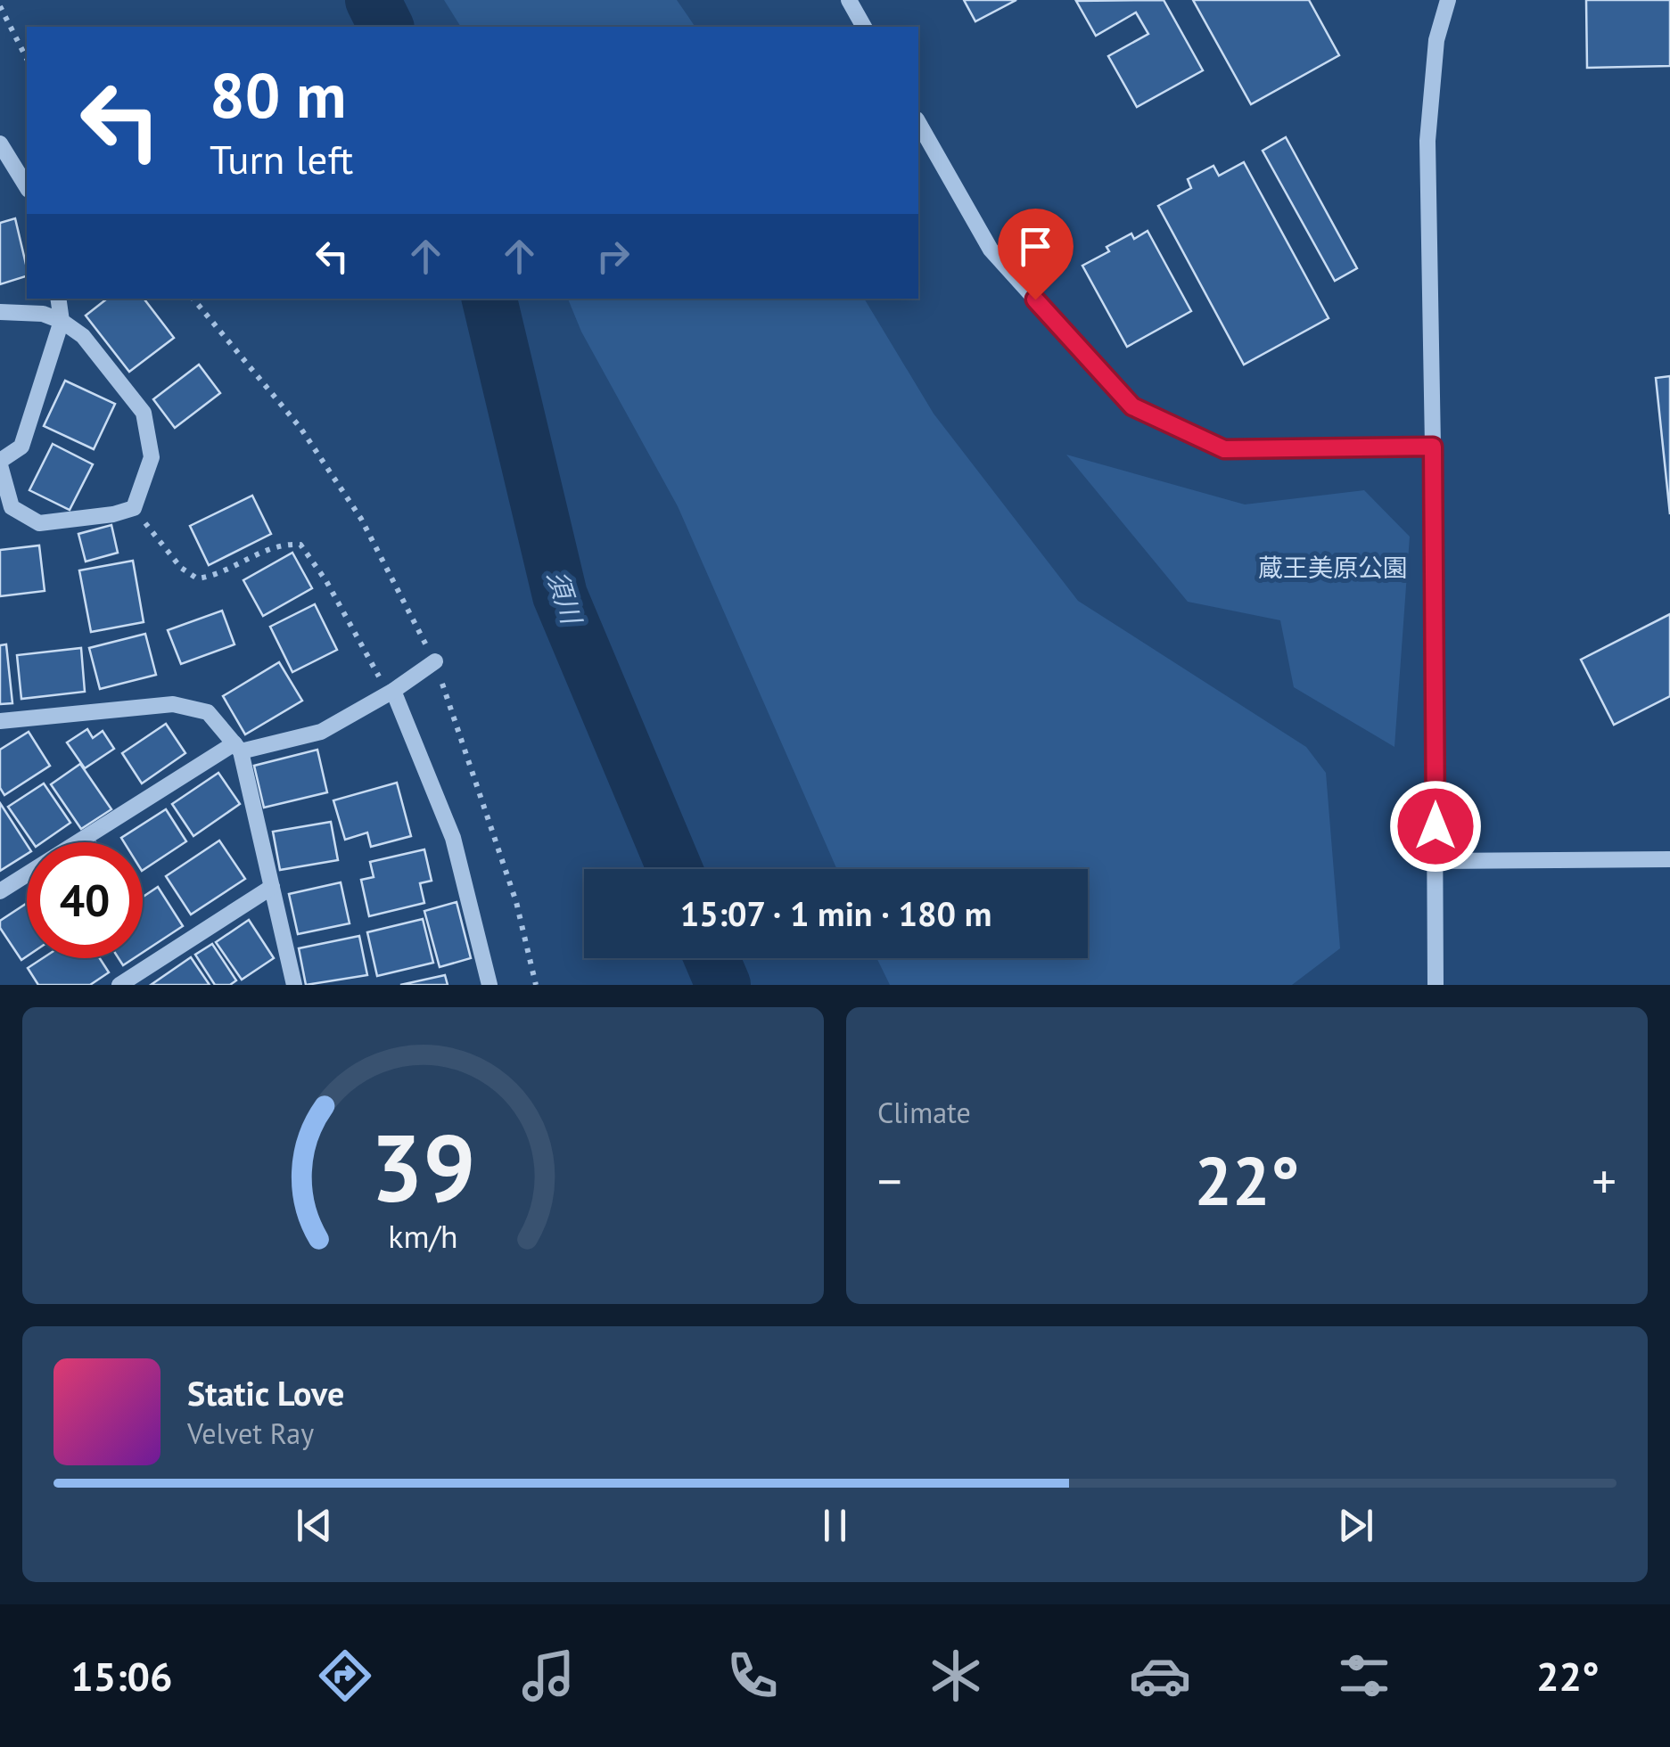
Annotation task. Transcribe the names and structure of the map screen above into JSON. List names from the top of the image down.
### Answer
{
  "water": ["須川"],
  "parks": ["蔵王美原公園"],
  "page": {
    "turn": ["80 m", "Turn left"],
    "limit": "40",
    "trip": "15:07 · 1 min · 180 m",
    "tile": "Climate",
    "heat": ["−", "22°", "+"],
    "song": ["Static Love", "Velvet Ray"],
    "tabs": ["15:06", "22°"],
    "gauge": ["39", "km/h"]
  }
}
